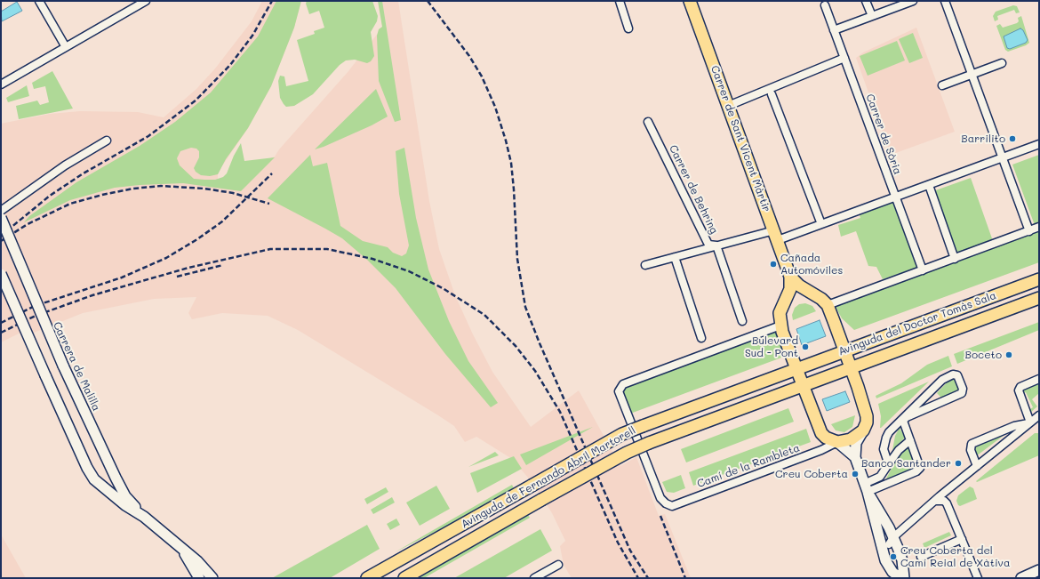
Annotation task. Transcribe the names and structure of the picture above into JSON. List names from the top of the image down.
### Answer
{
  "streets": {
    "main road": ["Carrer de Sant Vicent Màrtir", "Avinguda del Doctor Tomàs Sala", "Avinguda de Fernando Abril Martorell"],
    "street": [
      "Carrer de Sòria",
      "Carrer de Behring",
      "Carrera de Malilla",
      "Camí de la Rambleta"
    ]
  },
  "crossings": [
    ["Avinguda del Doctor Tomàs Sala", "Avinguda de Fernando Abril Martorell"]
  ],
  "places": [
    "Barrilito",
    "Cañada Automóviles",
    "Bulevard Sud - Pont",
    "Boceto",
    "Banco Santander",
    "Creu Coberta",
    "Creu Coberta del Camí Reial de Xàtiva"
  ]
}
